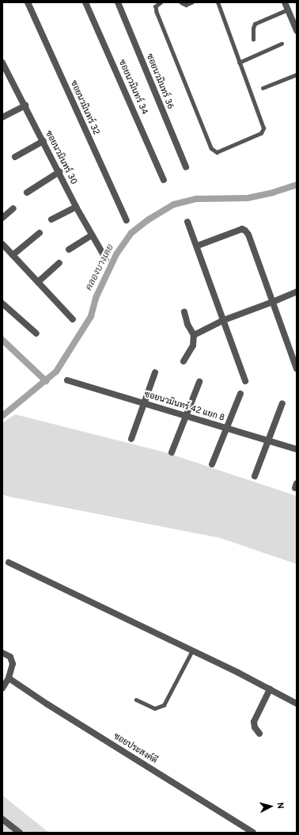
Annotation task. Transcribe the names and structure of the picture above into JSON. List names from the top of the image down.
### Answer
{
  "streets": {
    "street": [
      "ซอยนวมินทร์ 36",
      "ซอยนวมินทร์ 34",
      "ซอยนวมินทร์ 32",
      "ซอยนวมินทร์ 30",
      "ซอยนวมินทร์ 42 แยก 8",
      "ซอยประสงค์ดี"
    ]
  },
  "water": ["คลองบางเตย"],
  "north": "right"
}
